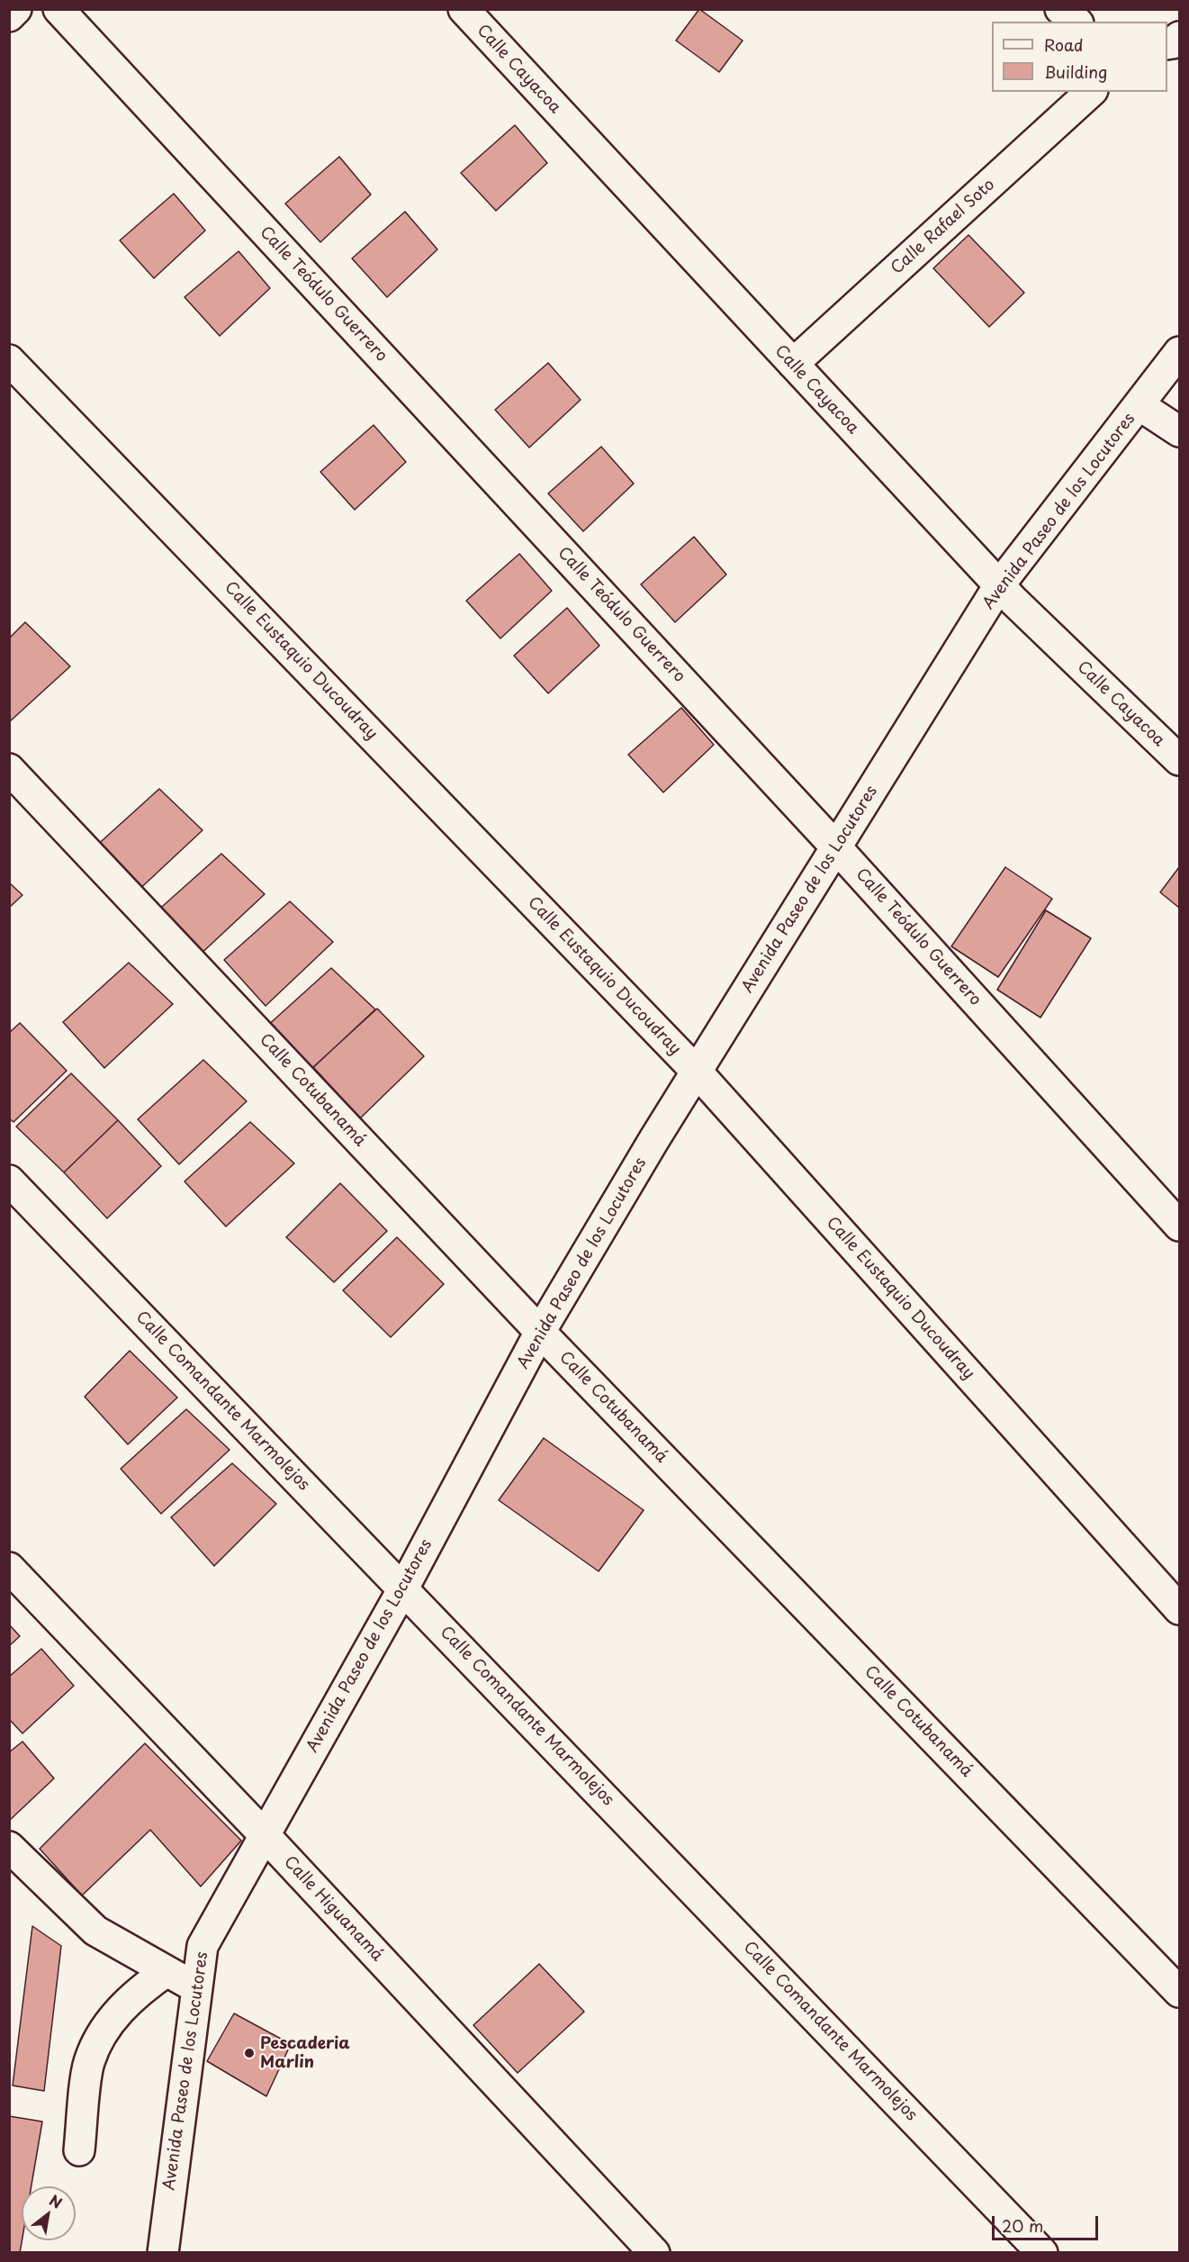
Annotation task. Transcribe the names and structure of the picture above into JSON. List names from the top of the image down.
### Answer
{
  "streets": {
    "street": [
      "Calle Cayacoa",
      "Calle Rafael Soto",
      "Calle Teódulo Guerrero",
      "Avenida Paseo de los Locutores",
      "Calle Eustaquio Ducoudray",
      "Calle Cotubanamá",
      "Calle Comandante Marmolejos",
      "Calle Higuanamá"
    ]
  },
  "crossings": [
    ["Calle Cayacoa", "Calle Rafael Soto"],
    ["Calle Cayacoa", "Avenida Paseo de los Locutores"],
    ["Calle Teódulo Guerrero", "Avenida Paseo de los Locutores"],
    ["Avenida Paseo de los Locutores", "Calle Eustaquio Ducoudray"],
    ["Avenida Paseo de los Locutores", "Calle Cotubanamá"],
    ["Avenida Paseo de los Locutores", "Calle Comandante Marmolejos"],
    ["Avenida Paseo de los Locutores", "Calle Higuanamá"]
  ],
  "places": ["Pescaderia Marlin"],
  "legend": ["Road", "Building"],
  "scale_bar": "20 m",
  "north": "top right"
}
